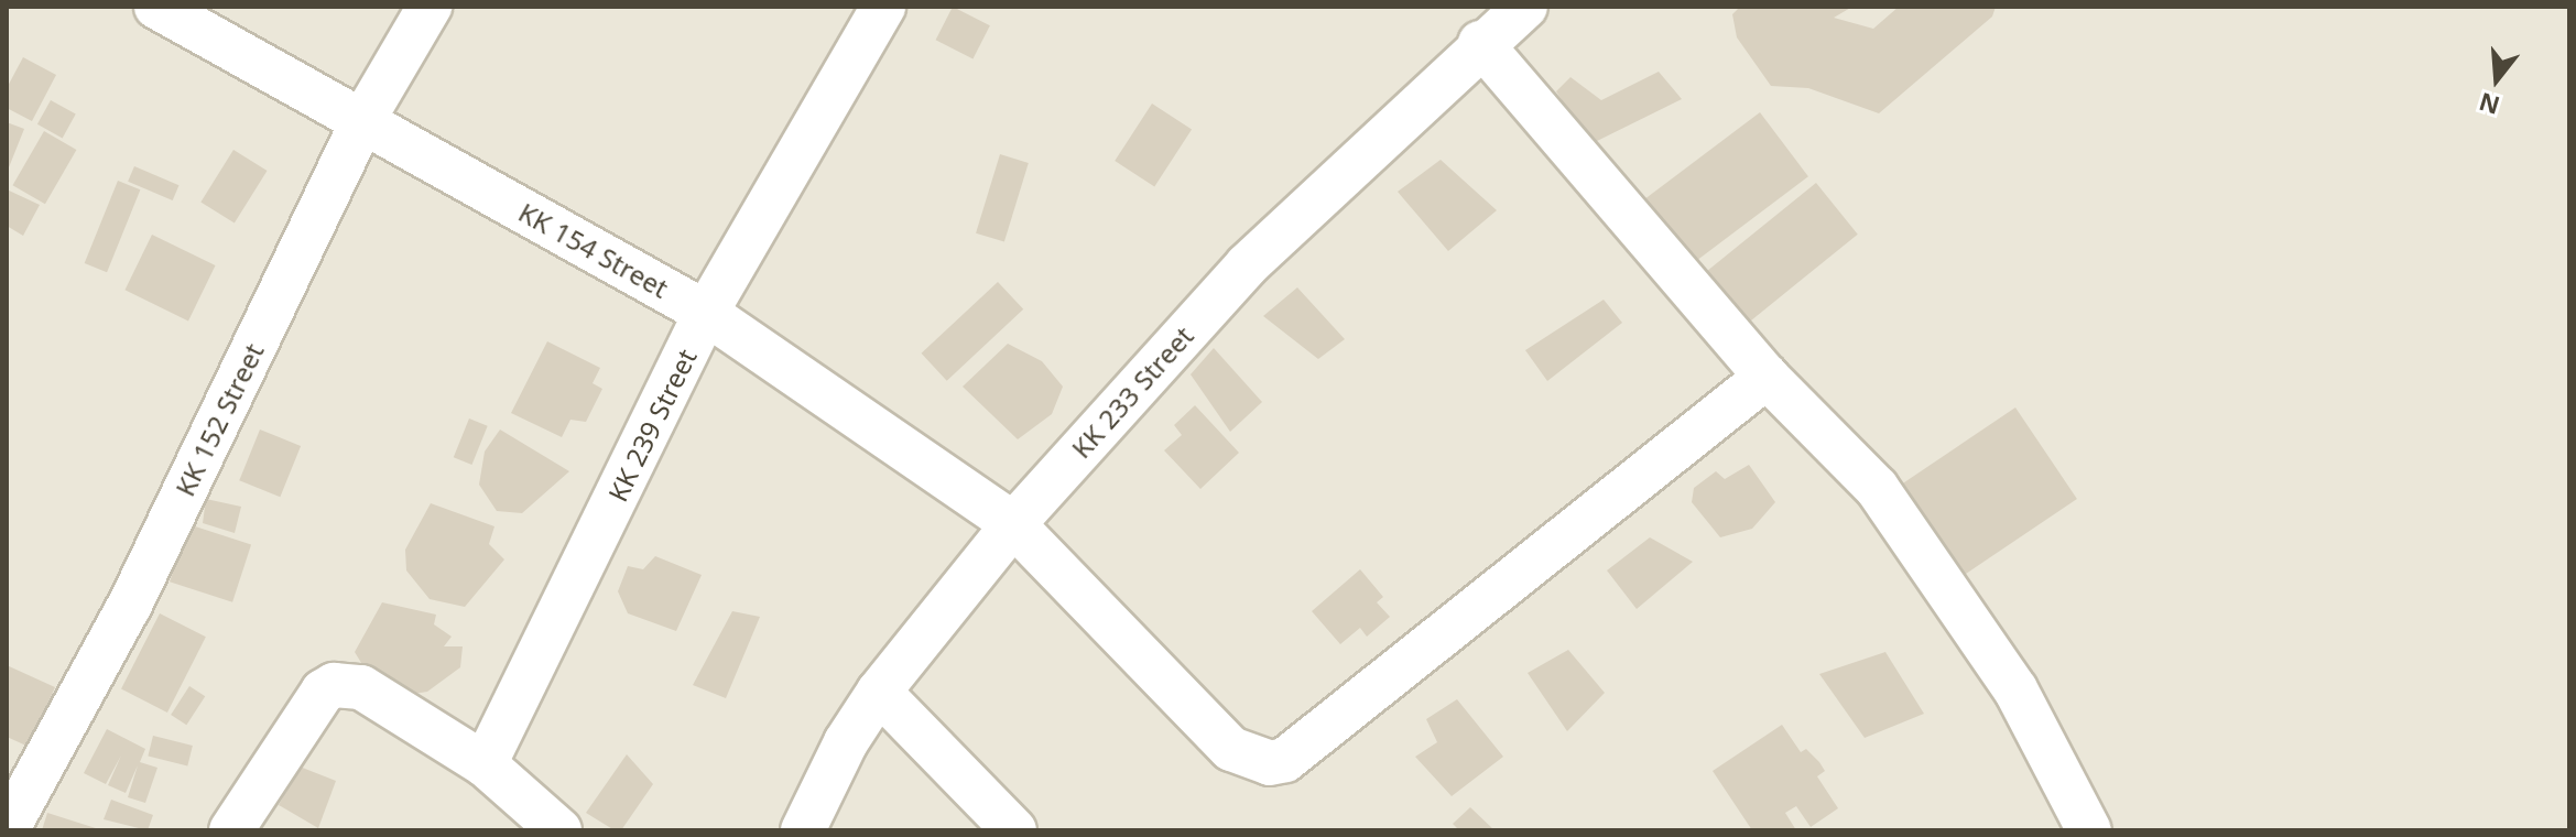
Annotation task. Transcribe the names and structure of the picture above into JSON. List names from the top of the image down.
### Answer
{
  "streets": {
    "street": [
      "KK 154 Street",
      "KK 233 Street",
      "KK 152 Street",
      "KK 239 Street"
    ]
  },
  "crossings": [
    ["KK 154 Street", "KK 233 Street"],
    ["KK 154 Street", "KK 152 Street"],
    ["KK 154 Street", "KK 239 Street"]
  ],
  "north": "bottom"
}
